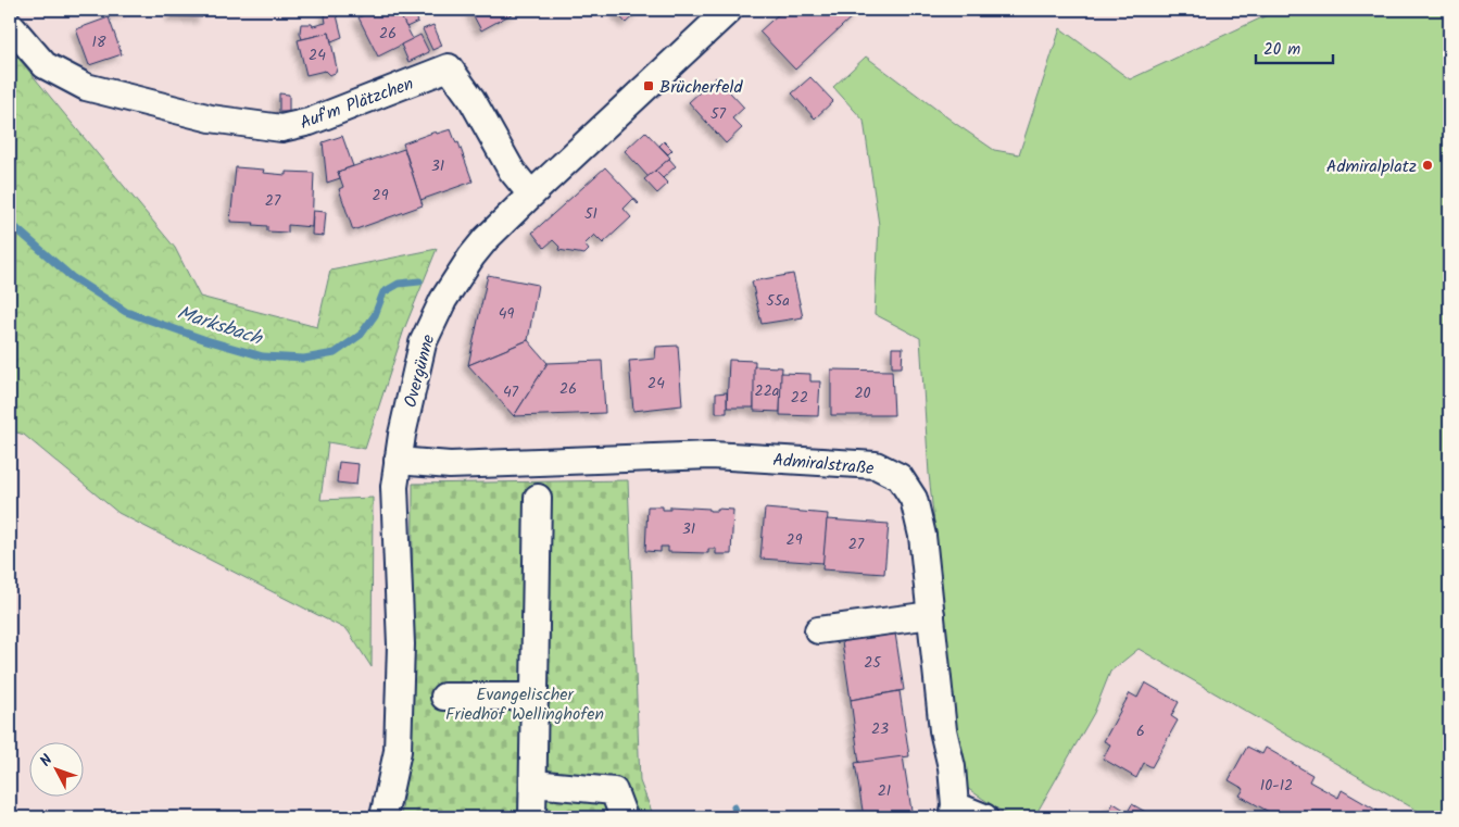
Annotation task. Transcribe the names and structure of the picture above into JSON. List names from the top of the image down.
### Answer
{
  "streets": {
    "street": ["Auf'm Plätzchen", "Overgünne", "Admiralstraße"]
  },
  "crossings": [
    ["Auf'm Plätzchen", "Overgünne"],
    ["Overgünne", "Admiralstraße"]
  ],
  "water": ["Marksbach"],
  "parks": ["Evangelischer Friedhof Wellinghofen"],
  "places": {
    "transit": ["Brücherfeld"],
    "other": ["Admiralplatz"]
  },
  "house_numbers": [
    "26",
    "18",
    "24",
    "57",
    "31",
    "29",
    "27",
    "51",
    "55a",
    "49",
    "24",
    "26",
    "22a",
    "47",
    "20",
    "22",
    "31",
    "29",
    "27",
    "25",
    "23",
    "6",
    "10-12",
    "21"
  ],
  "scale_bar": "20 m",
  "north": "top left"
}
